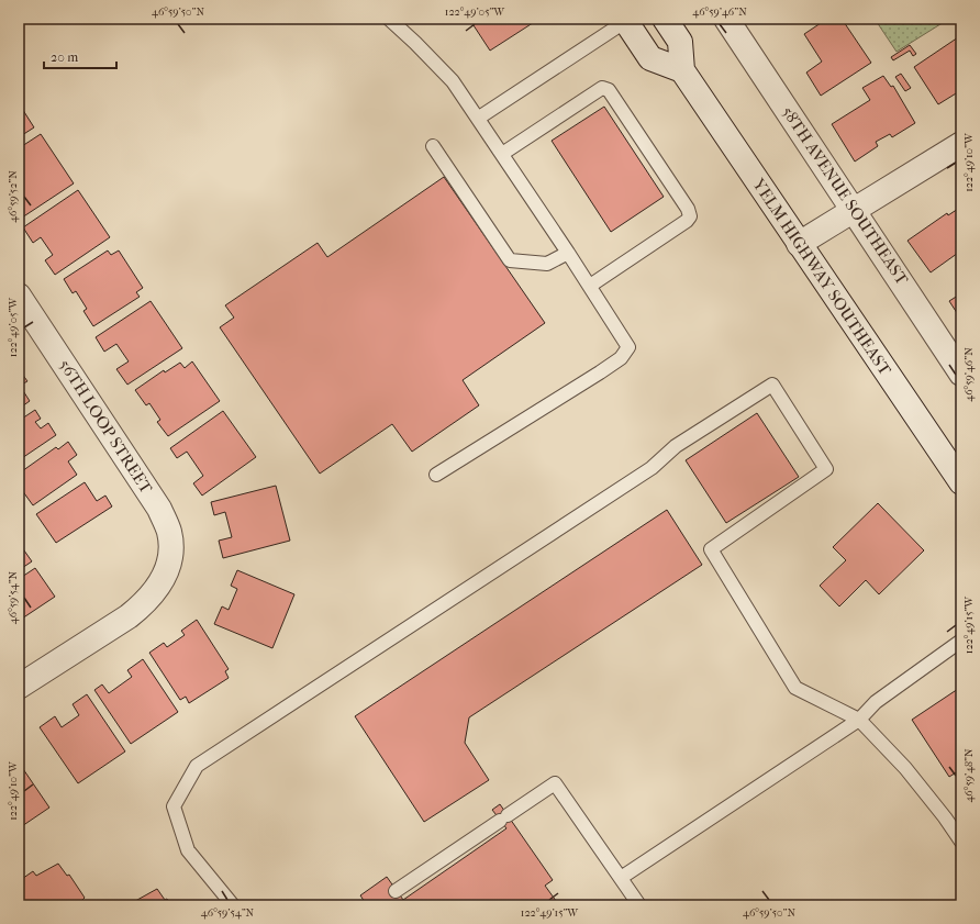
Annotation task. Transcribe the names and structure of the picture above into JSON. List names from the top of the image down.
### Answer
{
  "streets": {
    "street": ["58TH AVENUE SOUTHEAST", "YELM HIGHWAY SOUTHEAST", "56TH LOOP STREET"]
  },
  "scale_bar": "20 m",
  "coordinates": [
    "46°59'50\"N",
    "122°49'05\"W",
    "46°59'46\"N",
    "122°49'10\"W",
    "46°59'52\"N",
    "46°59'54\"N",
    "122°49'15\"W",
    "46°59'48\"N"
  ]
}
